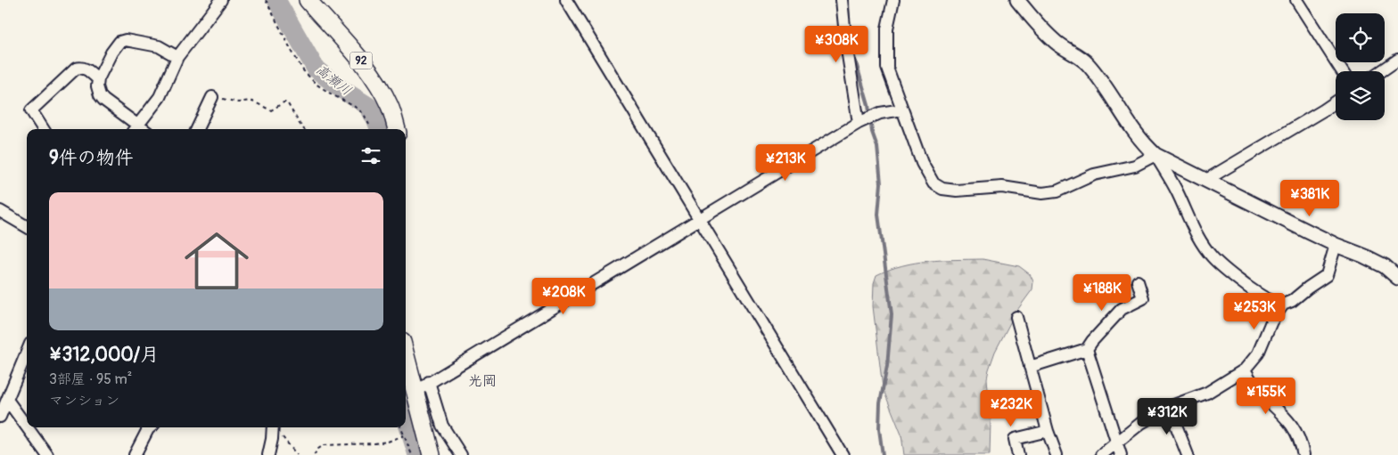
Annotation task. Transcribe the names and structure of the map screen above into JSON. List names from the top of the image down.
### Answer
{
  "streets": {
    "main road": ["92"]
  },
  "districts": ["光岡"],
  "water": ["高瀬川"],
  "page": {
    "price": [
      "¥308K",
      "¥213K",
      "¥381K",
      "¥188K",
      "¥208K",
      "¥253K",
      "¥155K",
      "¥232K",
      "¥312K"
    ],
    "heading": "9件の物件",
    "list": [
      {
        "name": "¥312,000/月",
        "note": "3部屋 · 95 m² · マンション"
      }
    ]
  }
}
